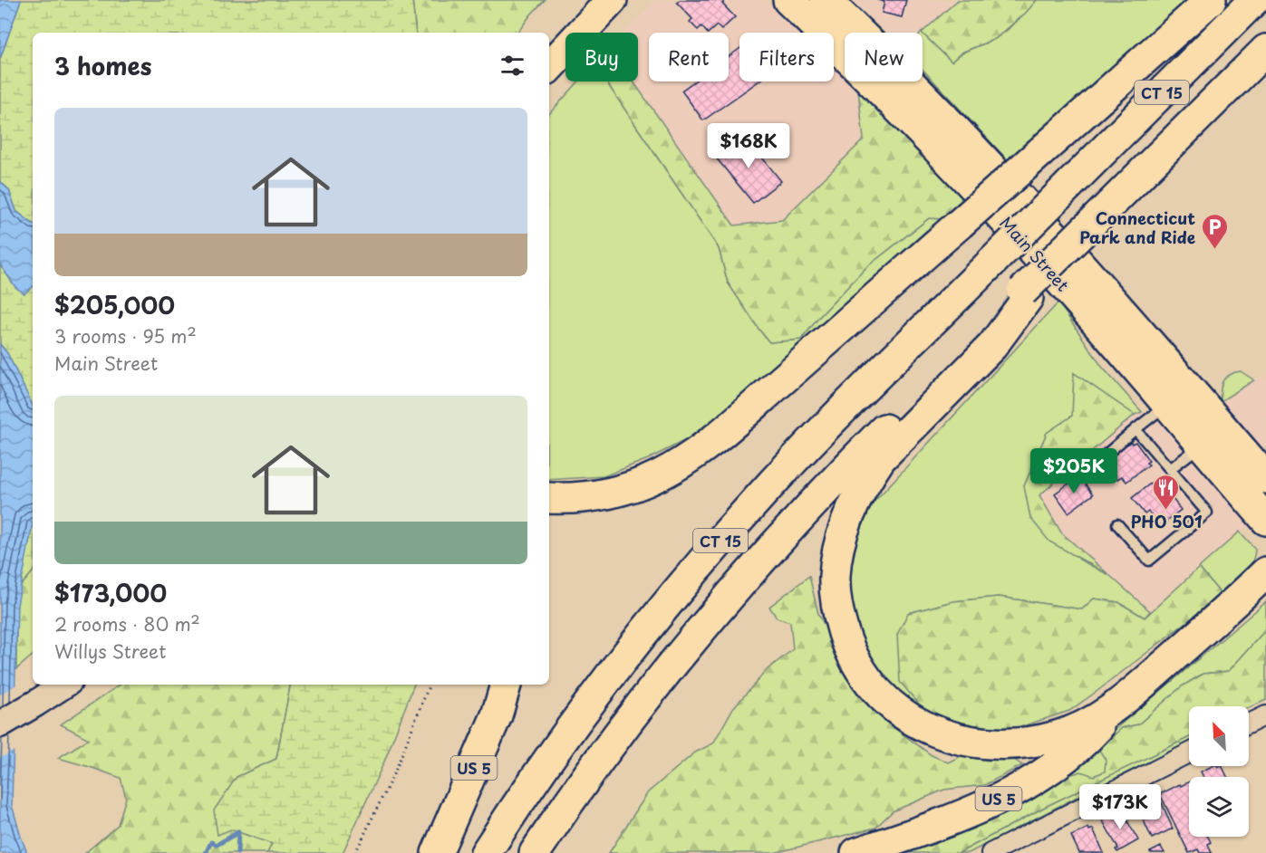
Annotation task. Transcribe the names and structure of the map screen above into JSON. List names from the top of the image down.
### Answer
{
  "streets": {
    "highway": ["CT 15", "Main Street", "US 5"]
  },
  "places": {
    "parking": ["Connecticut Park and Ride"],
    "restaurant": ["PHO 501"]
  },
  "north": "top left",
  "page": {
    "chip": [
      "Buy",
      "Rent",
      "Filters",
      "New"
    ],
    "heading": "3 homes",
    "list": [
      {
        "name": "$205,000",
        "note": "3 rooms · 95 m² · Main Street"
      },
      {
        "name": "$173,000",
        "note": "2 rooms · 80 m² · Willys Street"
      }
    ],
    "price": ["$168K", "$205K", "$173K"]
  }
}
